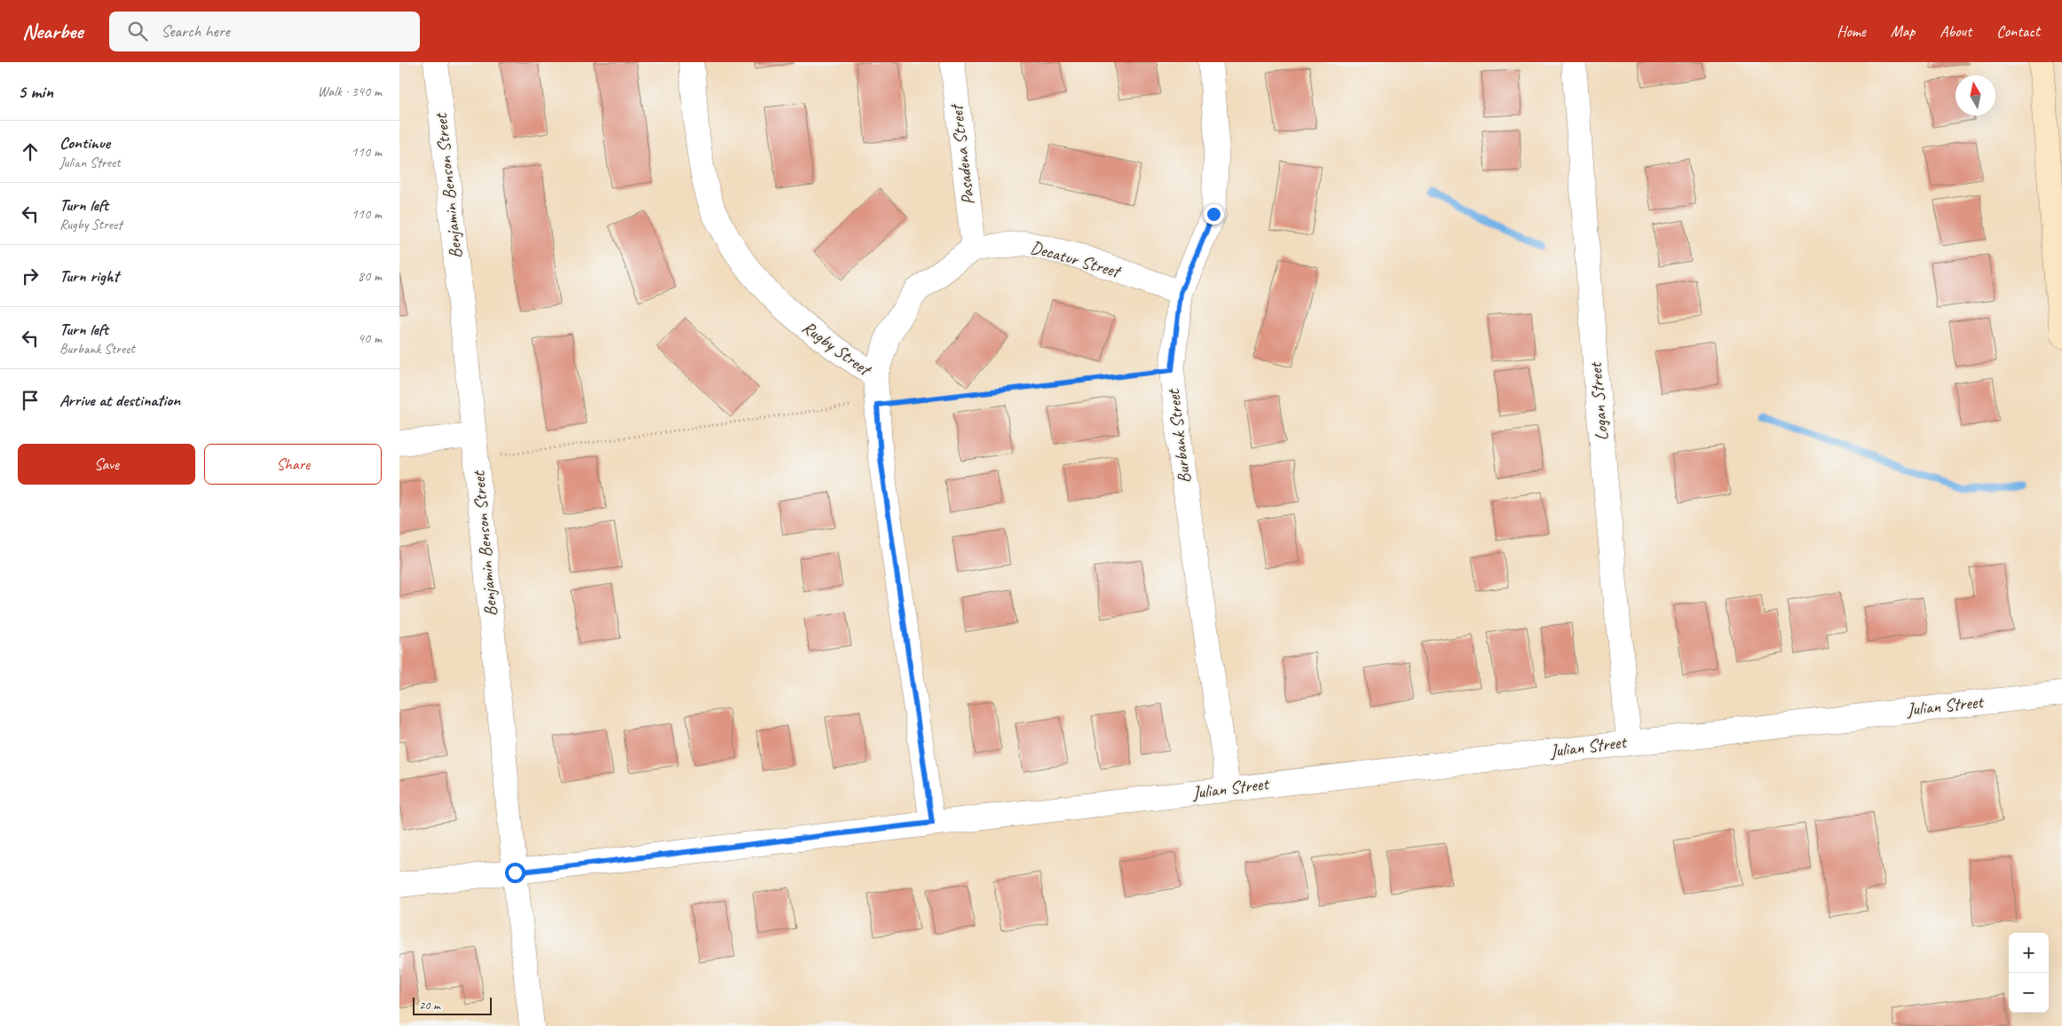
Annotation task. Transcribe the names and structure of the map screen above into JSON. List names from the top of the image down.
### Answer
{
  "streets": {
    "street": [
      "Pasadena Street",
      "Benjamin Benson Street",
      "Decatur Street",
      "Rugby Street",
      "Logan Street",
      "Burbank Street",
      "Julian Street"
    ]
  },
  "crossings": [
    ["Pasadena Street", "Decatur Street"],
    ["Benjamin Benson Street", "Julian Street"],
    ["Decatur Street", "Burbank Street"],
    ["Rugby Street", "Julian Street"],
    ["Logan Street", "Julian Street"],
    ["Burbank Street", "Julian Street"]
  ],
  "scale_bar": "20 m",
  "north": "top",
  "page": {
    "header": "Nearbee",
    "search": "Search here",
    "nav": [
      "Home",
      "Map",
      "About",
      "Contact"
    ],
    "heading": ["5 min", "Walk · 340 m"],
    "list": [
      ["Continue", "Julian Street", "110 m"],
      ["Turn left", "Rugby Street", "110 m"],
      ["Turn right", "80 m"],
      ["Turn left", "Burbank Street", "40 m"],
      "Arrive at destination"
    ],
    "buttons": ["Save", "Share"],
    "map_buttons": ["+", "−"],
    "scale": "20 m"
  }
}
